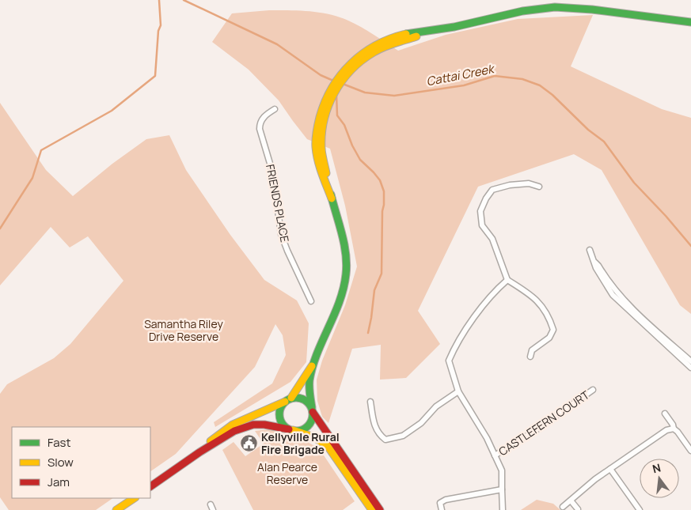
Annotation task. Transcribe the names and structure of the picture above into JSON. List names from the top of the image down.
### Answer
{
  "streets": {
    "street": ["FRIENDS PLACE", "CASTLEFERN COURT"]
  },
  "water": ["Cattai Creek"],
  "parks": ["Samantha Riley Drive Reserve", "Alan Pearce Reserve"],
  "places": {
    "public building": ["Kellyville Rural Fire Brigade"]
  },
  "legend": ["Fast", "Slow", "Jam"],
  "north": "top"
}
